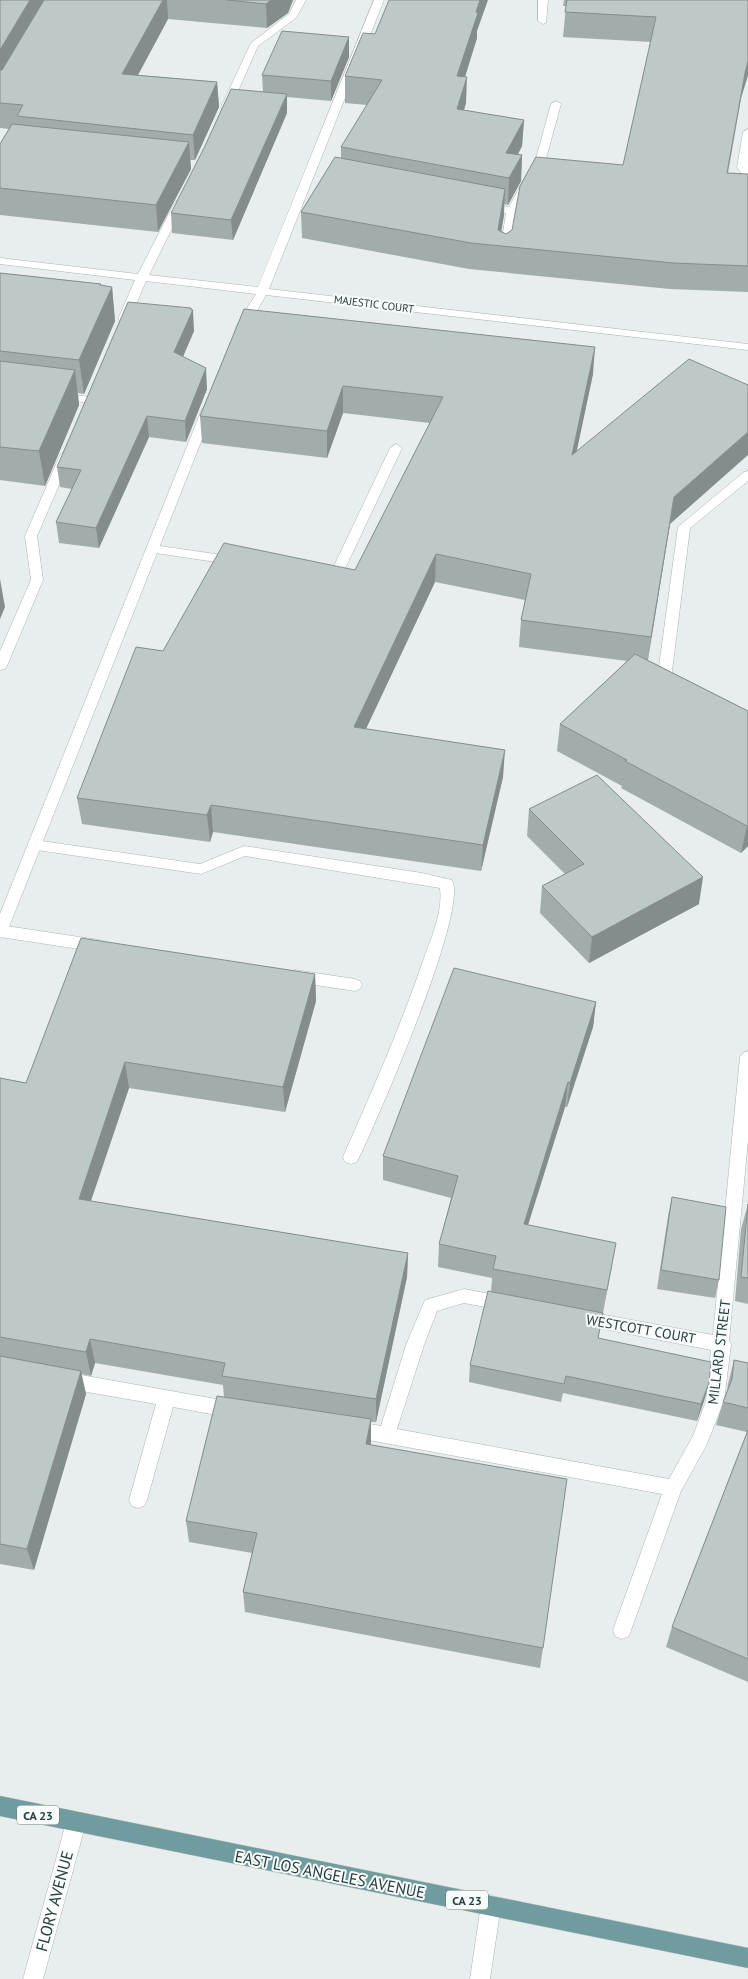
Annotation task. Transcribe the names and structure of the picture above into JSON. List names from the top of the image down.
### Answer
{
  "streets": {
    "main road": ["CA 23", "EAST LOS ANGELES AVENUE"],
    "street": [
      "MAJESTIC COURT",
      "WESTCOTT COURT",
      "MILLARD STREET",
      "FLORY AVENUE"
    ]
  },
  "crossings": [
    ["WESTCOTT COURT", "MILLARD STREET"],
    ["EAST LOS ANGELES AVENUE", "FLORY AVENUE"]
  ]
}
